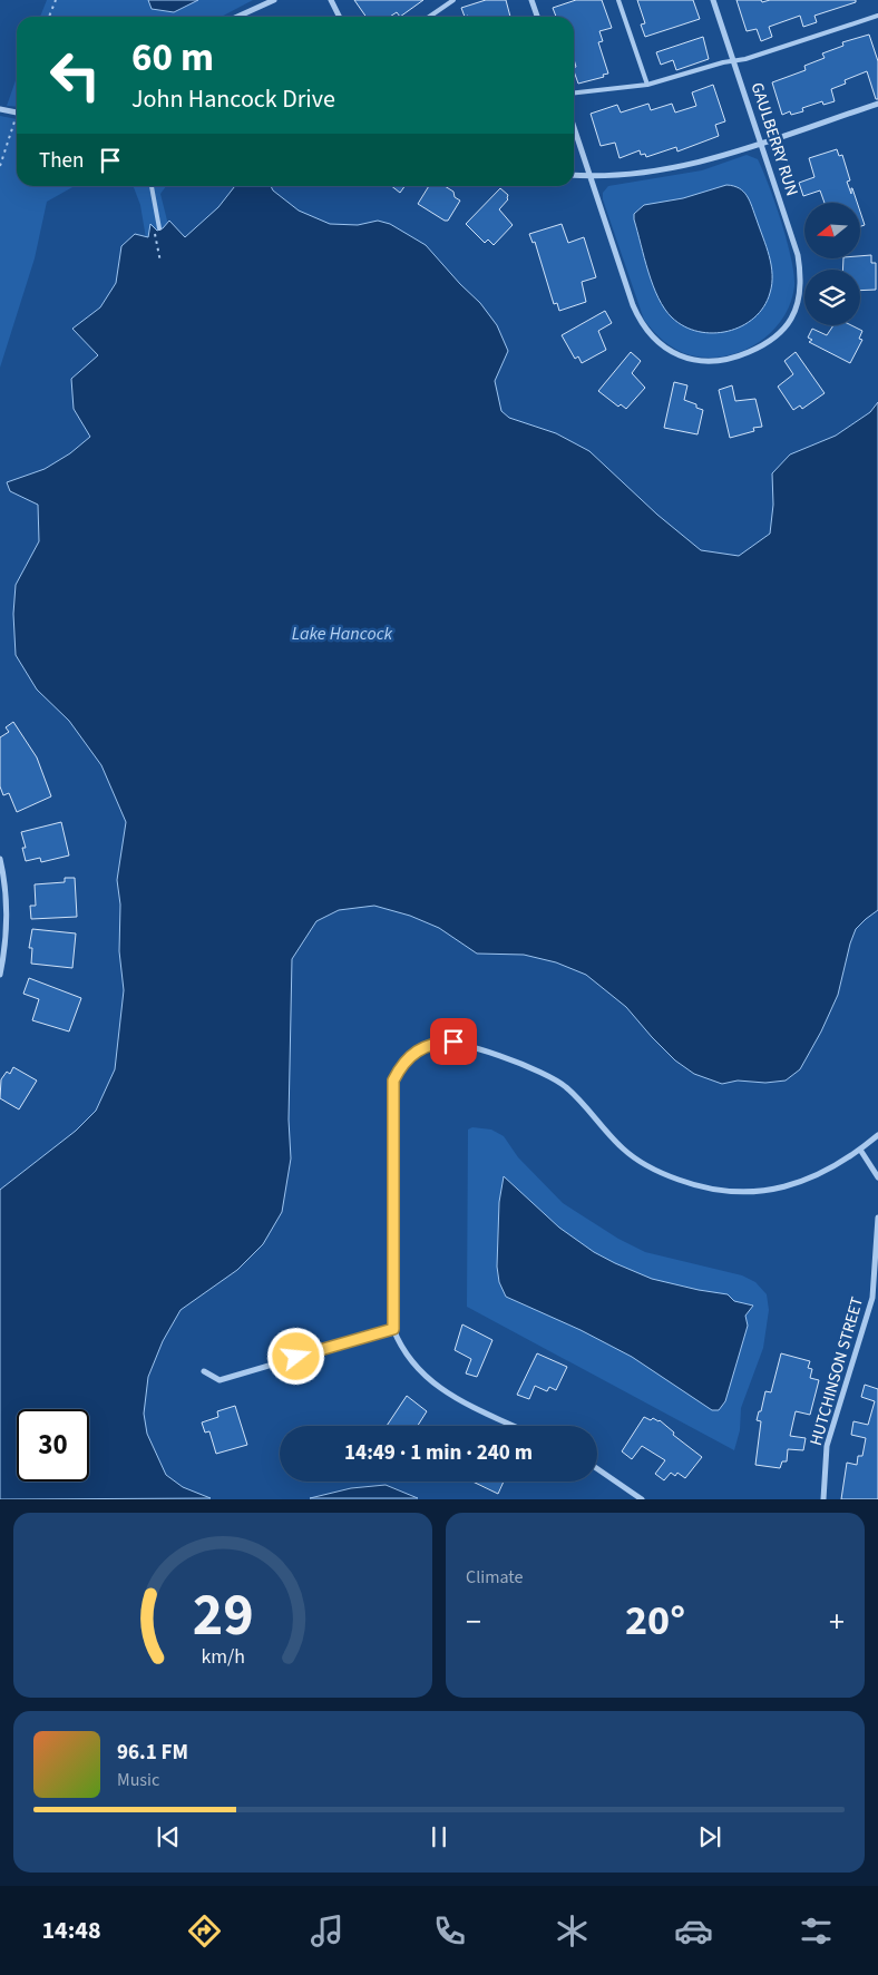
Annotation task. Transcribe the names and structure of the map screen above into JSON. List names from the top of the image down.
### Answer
{
  "streets": {
    "street": ["GAULBERRY RUN", "HUTCHINSON STREET"]
  },
  "water": ["Lake Hancock"],
  "north": "left",
  "page": {
    "turn": ["60 m", "John Hancock Drive"],
    "then": "Then",
    "limit": "30",
    "trip": "14:49 · 1 min · 240 m",
    "tile": "Climate",
    "heat": ["−", "20°", "+"],
    "song": ["96.1 FM", "Music"],
    "tabs": "14:48",
    "gauge": ["29", "km/h"]
  }
}
